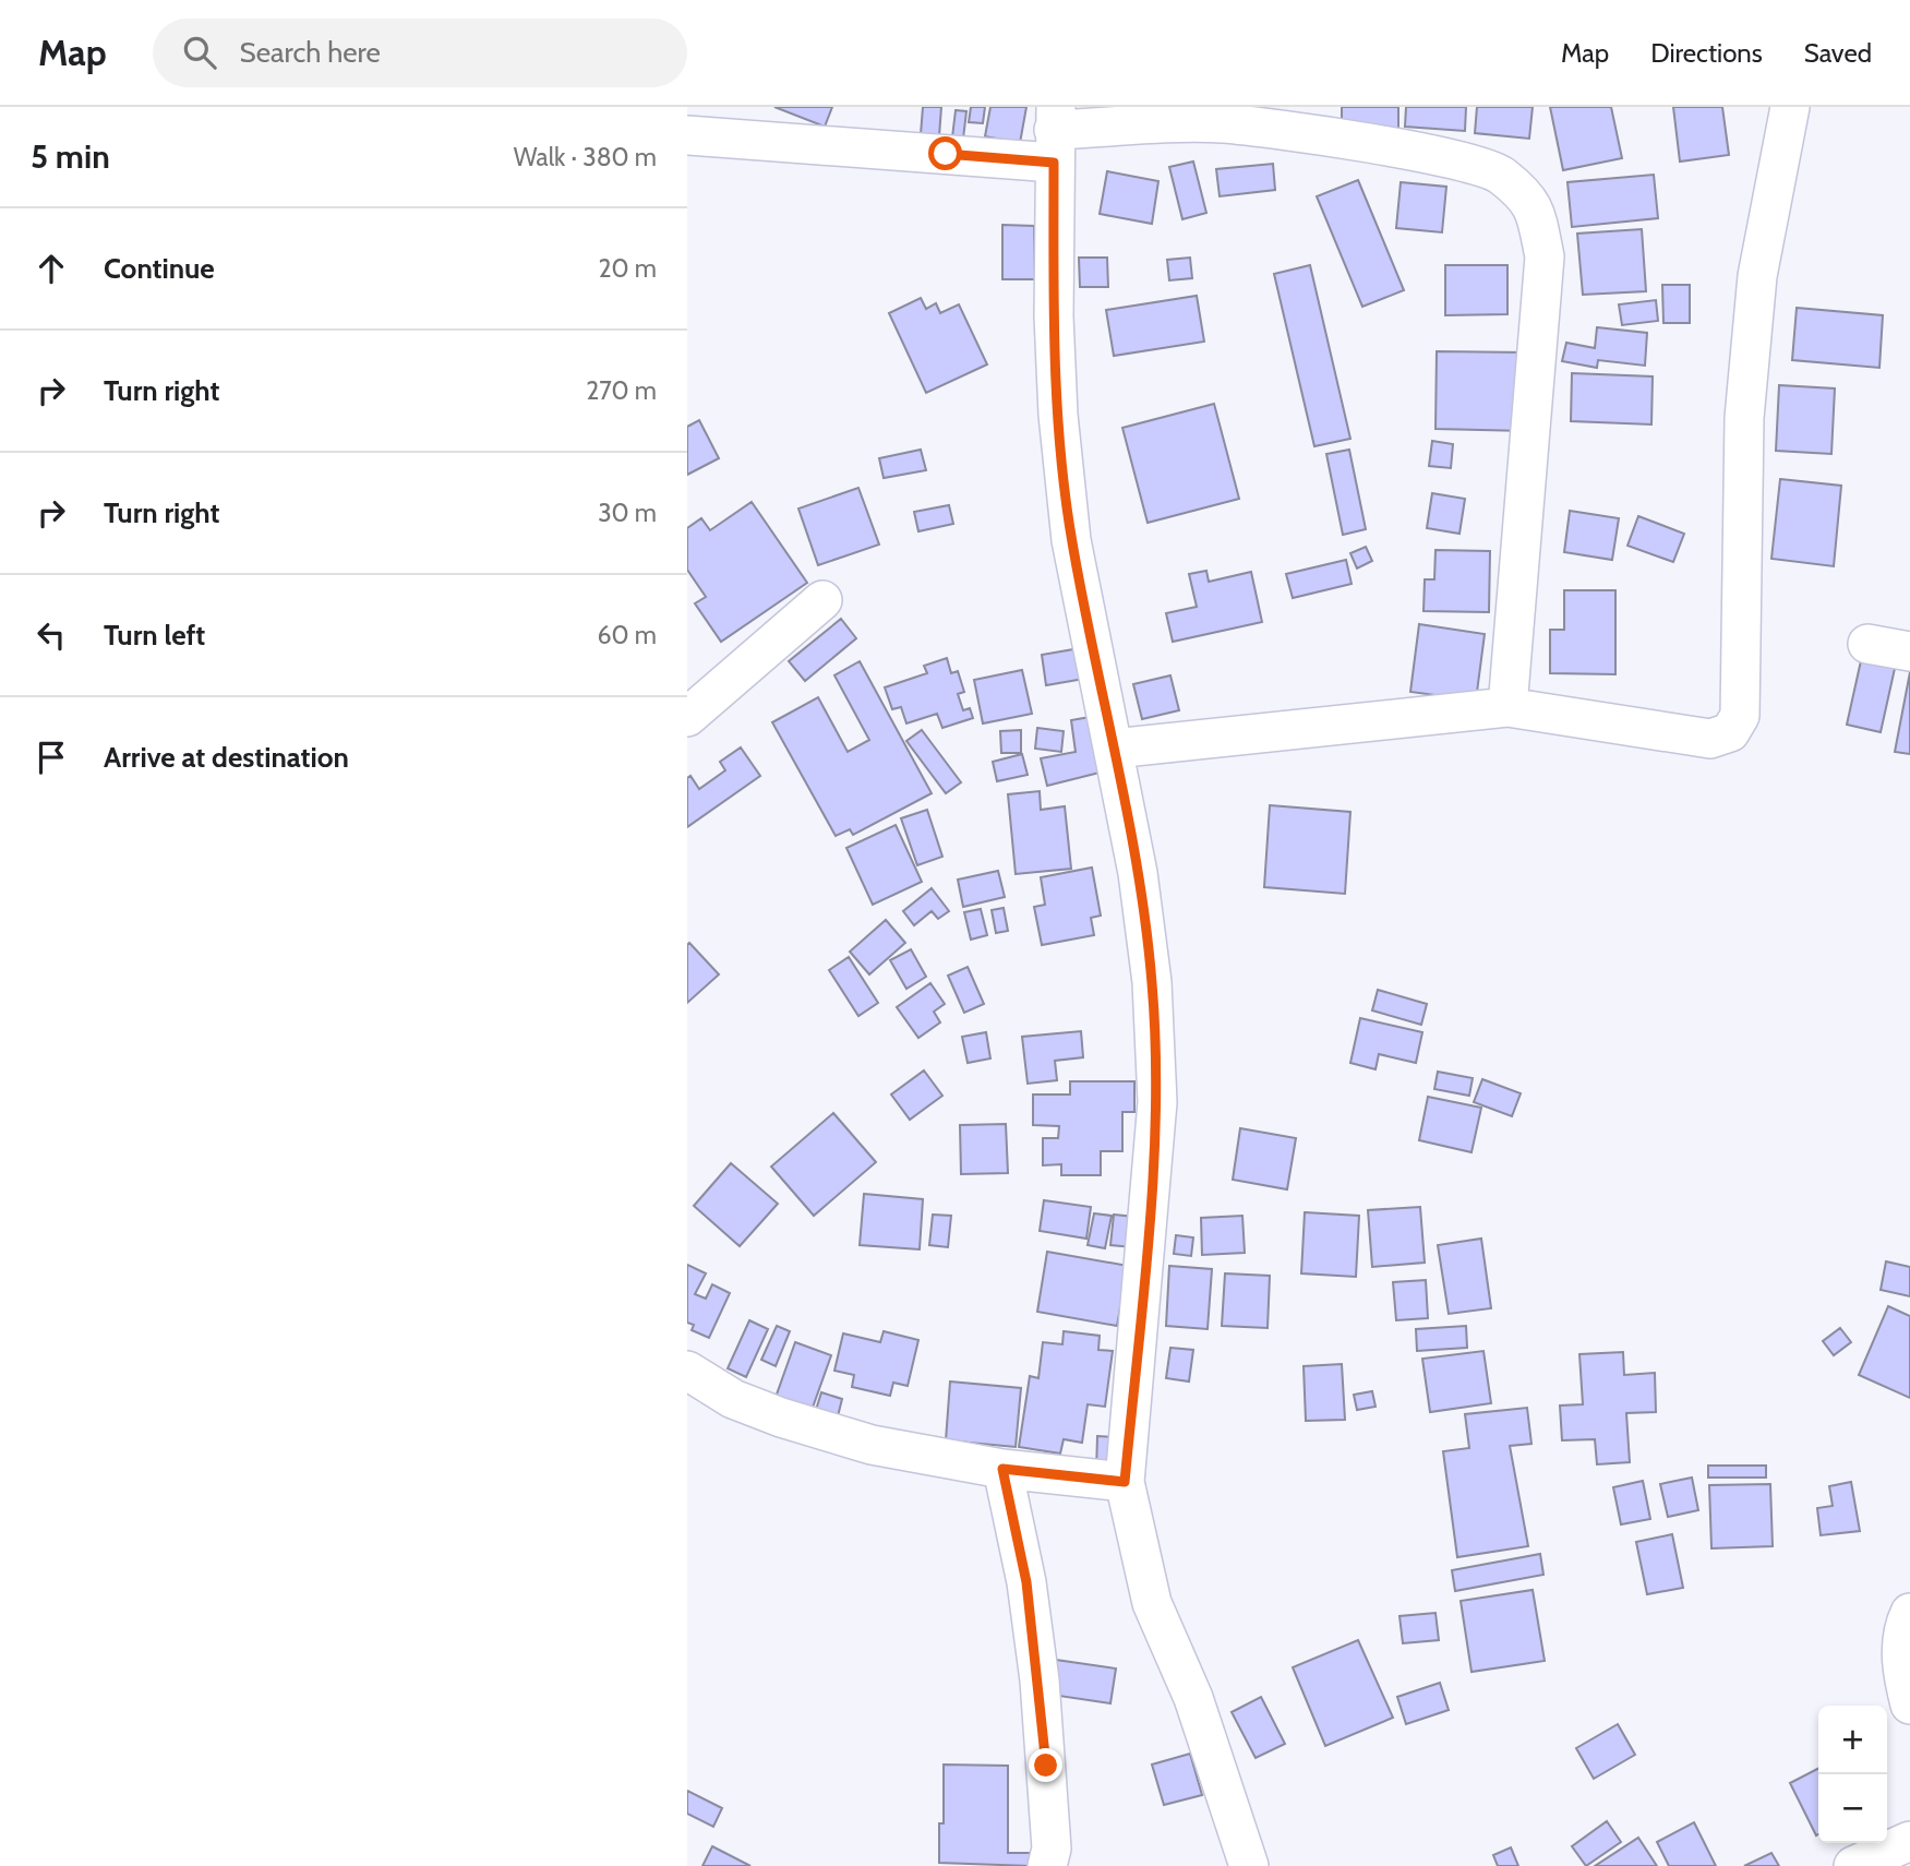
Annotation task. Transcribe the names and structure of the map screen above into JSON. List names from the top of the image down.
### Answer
{
  "page": {
    "header": "Map",
    "search": "Search here",
    "nav": ["Map", "Directions", "Saved"],
    "heading": ["5 min", "Walk · 380 m"],
    "list": [
      ["Continue", "20 m"],
      ["Turn right", "270 m"],
      ["Turn right", "30 m"],
      ["Turn left", "60 m"],
      "Arrive at destination"
    ],
    "map_buttons": ["+", "−"]
  }
}
